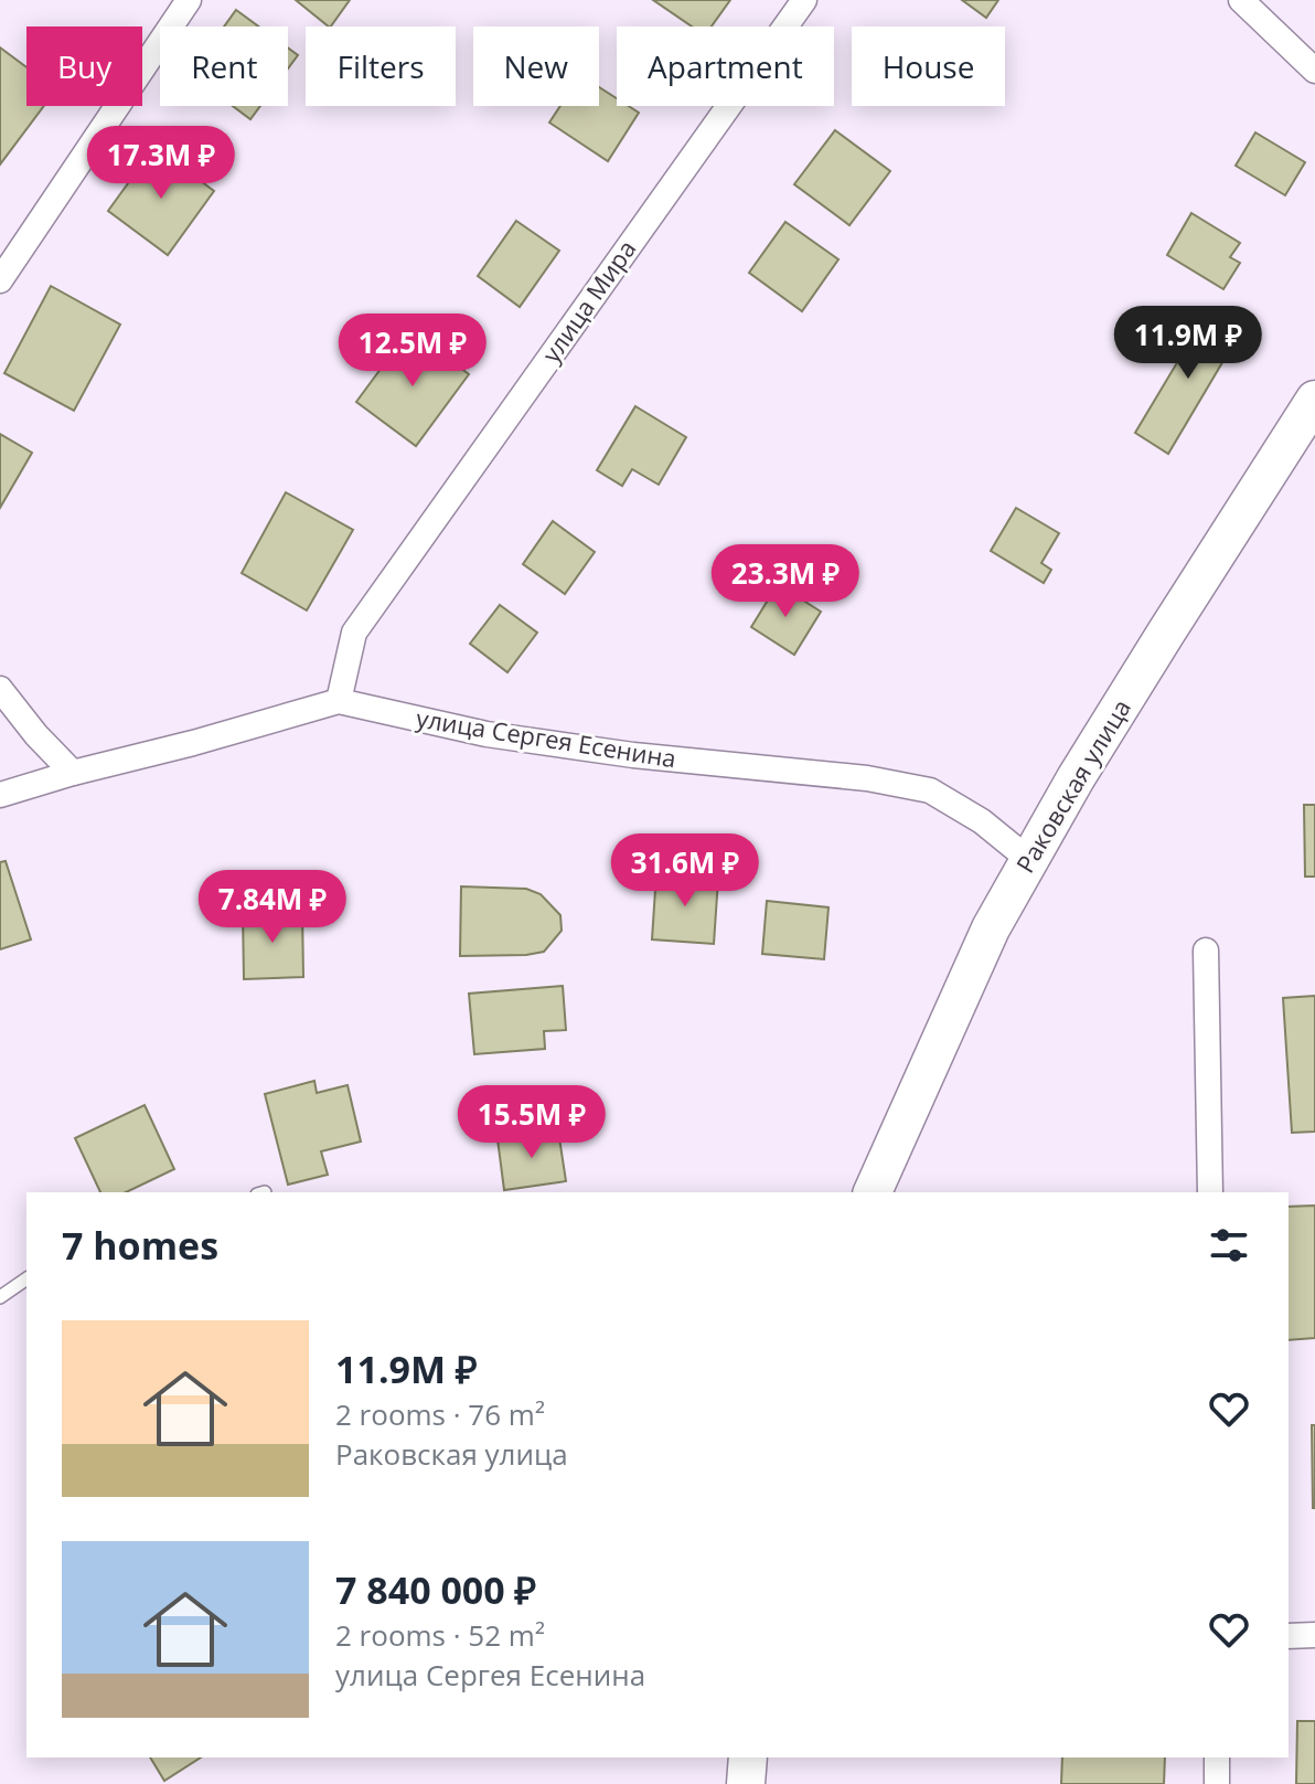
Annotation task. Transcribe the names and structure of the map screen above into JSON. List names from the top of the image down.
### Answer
{
  "streets": {
    "main road": ["Раковская улица"],
    "street": ["улица Мира", "улица Сергея Есенина"]
  },
  "crossings": [
    ["улица Мира", "улица Сергея Есенина"],
    ["улица Сергея Есенина", "Раковская улица"]
  ],
  "page": {
    "chip": [
      "Buy",
      "Rent",
      "Filters",
      "New",
      "Apartment",
      "House"
    ],
    "price": [
      "17.3M ₽",
      "11.9M ₽",
      "12.5M ₽",
      "23.3M ₽",
      "31.6M ₽",
      "7.84M ₽",
      "15.5M ₽"
    ],
    "heading": "7 homes",
    "list": [
      {
        "name": "11.9M ₽",
        "note": "2 rooms · 76 m² · Раковская улица"
      },
      {
        "name": "7 840 000 ₽",
        "note": "2 rooms · 52 m² · улица Сергея Есенина"
      }
    ]
  }
}
